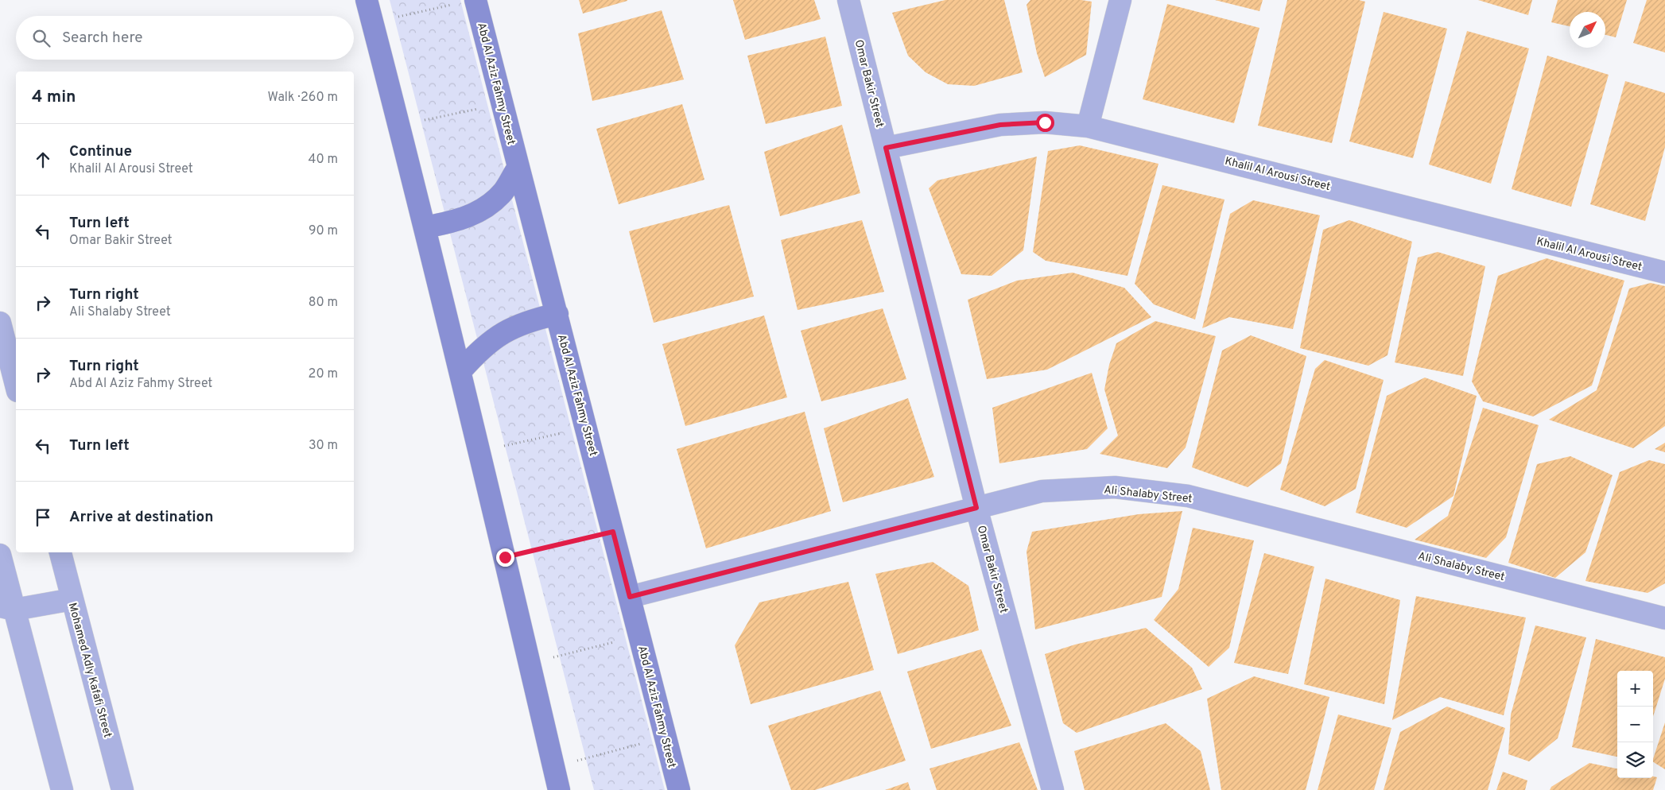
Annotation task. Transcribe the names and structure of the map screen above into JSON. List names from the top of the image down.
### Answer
{
  "streets": {
    "main road": ["Abd Al Aziz Fahmy Street"],
    "street": [
      "Omar Bakir Street",
      "Khalil Al Arousi Street",
      "Ali Shalaby Street",
      "Mohamed Adly Kafafi Street"
    ]
  },
  "crossings": [
    ["Abd Al Aziz Fahmy Street", "Ali Shalaby Street"],
    ["Omar Bakir Street", "Khalil Al Arousi Street"],
    ["Omar Bakir Street", "Ali Shalaby Street"]
  ],
  "north": "top right",
  "page": {
    "search": "Search here",
    "heading": ["4 min", "Walk · 260 m"],
    "list": [
      ["Continue", "Khalil Al Arousi Street", "40 m"],
      ["Turn left", "Omar Bakir Street", "90 m"],
      ["Turn right", "Ali Shalaby Street", "80 m"],
      ["Turn right", "Abd Al Aziz Fahmy Street", "20 m"],
      ["Turn left", "30 m"],
      "Arrive at destination"
    ],
    "map_buttons": ["+", "−"]
  }
}
